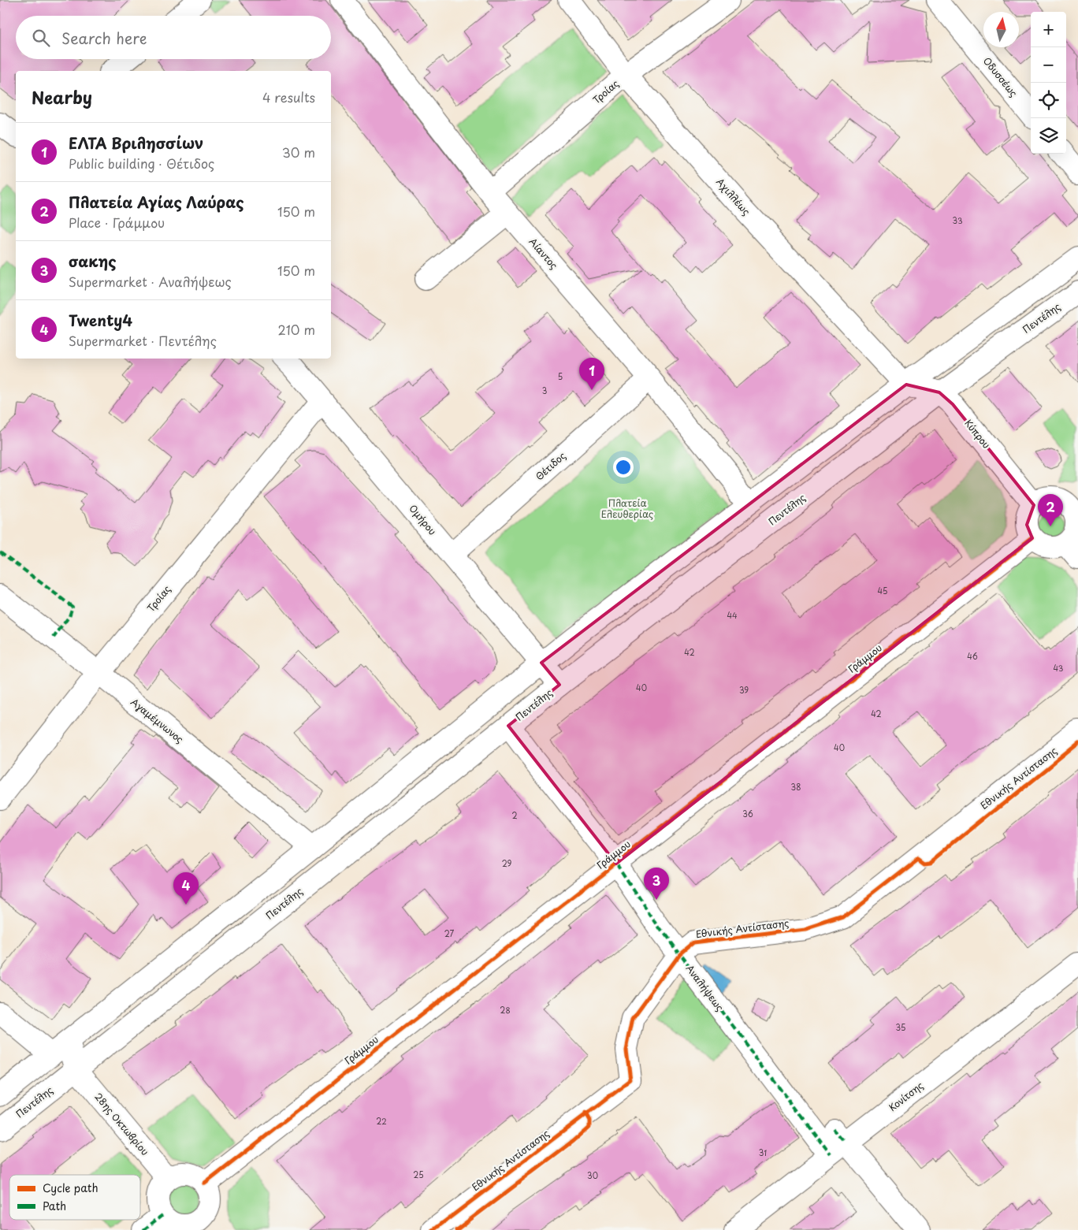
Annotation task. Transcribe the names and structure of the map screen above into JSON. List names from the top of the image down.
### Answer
{
  "streets": {
    "street": [
      "Οδυσσέως",
      "Τροίας",
      "Αχιλλέως",
      "Αίαντος",
      "Πεντέλης",
      "Κύπρου",
      "Θέτιδος",
      "Ομήρου",
      "Γράμμου",
      "Αγαμέμνωνος",
      "Εθνικής Αντίστασης",
      "Αναλήψεως",
      "Κονίτσης",
      "28ης Οκτωβρίου"
    ]
  },
  "crossings": [
    ["Τροίας", "Αχιλλέως"],
    ["Τροίας", "Αίαντος"],
    ["Τροίας", "Ομήρου"],
    ["Τροίας", "Αγαμέμνωνος"],
    ["Αχιλλέως", "Κύπρου"],
    ["Αίαντος", "Θέτιδος"],
    ["Πεντέλης", "Κύπρου"],
    ["Πεντέλης", "Ομήρου"],
    ["Πεντέλης", "Αναλήψεως"],
    ["Πεντέλης", "28ης Οκτωβρίου"],
    ["Κύπρου", "Γράμμου"],
    ["Θέτιδος", "Ομήρου"],
    ["Γράμμου", "Αναλήψεως"],
    ["Γράμμου", "28ης Οκτωβρίου"],
    ["Εθνικής Αντίστασης", "Αναλήψεως"],
    ["Αναλήψεως", "Κονίτσης"]
  ],
  "parks": ["Πλατεία Ελευθερίας"],
  "house_numbers": [
    "33",
    "5",
    "3",
    "45",
    "44",
    "42",
    "46",
    "43",
    "40",
    "39",
    "42",
    "40",
    "38",
    "36",
    "2",
    "29",
    "27",
    "28",
    "35",
    "22",
    "31",
    "25",
    "30"
  ],
  "legend": ["Cycle path", "Path"],
  "north": "top",
  "page": {
    "map_buttons": ["+", "−"],
    "search": "Search here",
    "heading": ["Nearby", "4 results"],
    "list": [
      {
        "mark": "1",
        "name": "ΕΛΤΑ Βριλησσίων",
        "note": "Public building · Θέτιδος",
        "value": "30 m"
      },
      {
        "mark": "2",
        "name": "Πλατεία Αγίας Λαύρας",
        "note": "Place · Γράμμου",
        "value": "150 m"
      },
      {
        "mark": "3",
        "name": "σακης",
        "note": "Supermarket · Αναλήψεως",
        "value": "150 m"
      },
      {
        "mark": "4",
        "name": "Twenty4",
        "note": "Supermarket · Πεντέλης",
        "value": "210 m"
      }
    ],
    "pins": [
      "1",
      "2",
      "3",
      "4"
    ]
  }
}
